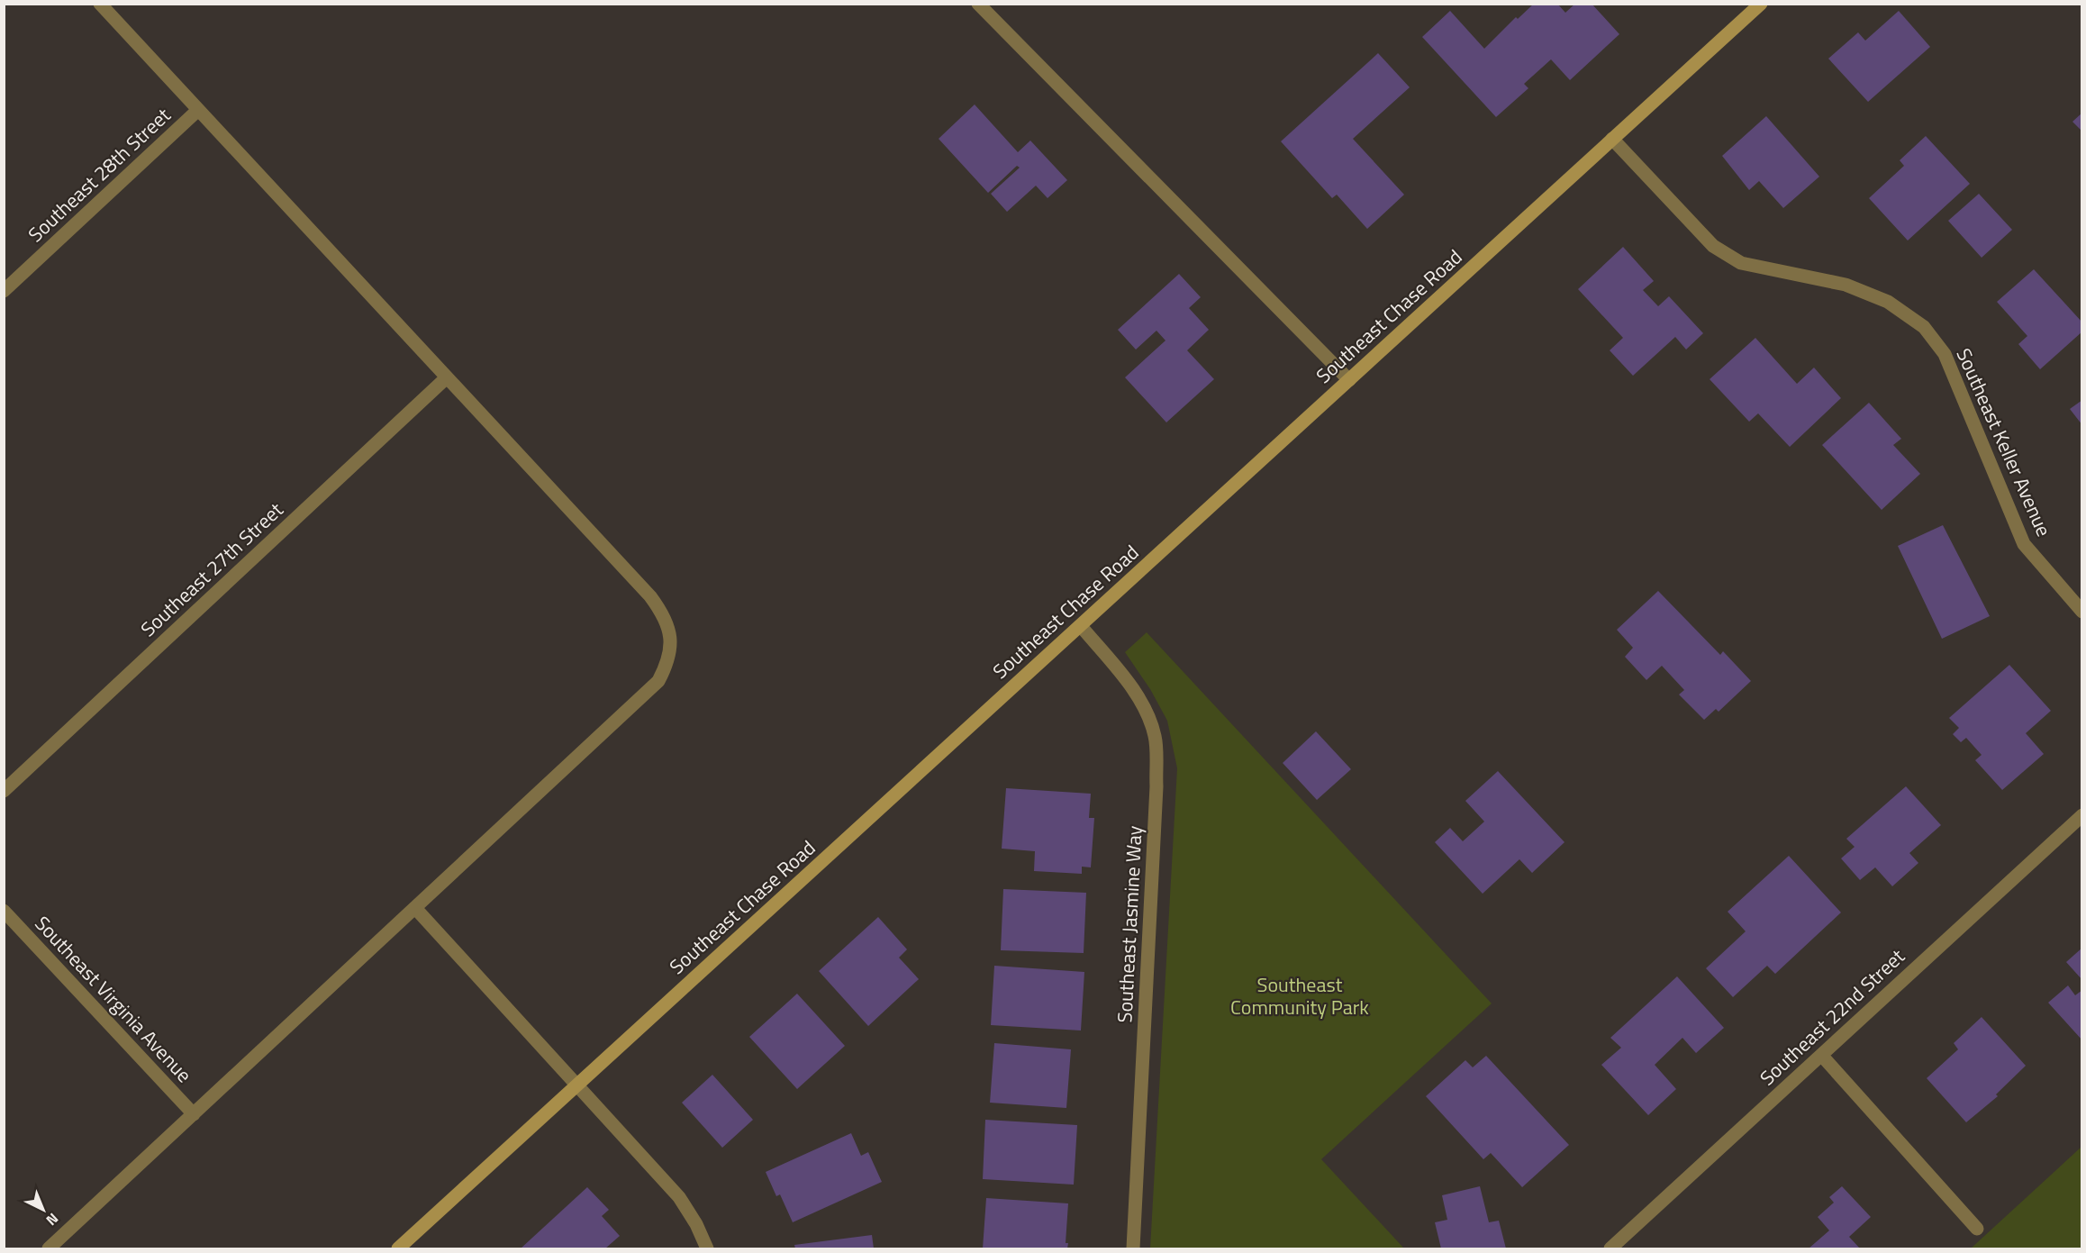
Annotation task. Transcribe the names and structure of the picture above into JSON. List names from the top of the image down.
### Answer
{
  "streets": {
    "street": [
      "Southeast 28th Street",
      "Southeast Chase Road",
      "Southeast Keller Avenue",
      "Southeast 27th Street",
      "Southeast Jasmine Way",
      "Southeast Virginia Avenue",
      "Southeast 22nd Street"
    ]
  },
  "crossings": [
    ["Southeast Chase Road", "Southeast Keller Avenue"],
    ["Southeast Chase Road", "Southeast Jasmine Way"]
  ],
  "parks": ["Southeast Community Park"],
  "north": "bottom right"
}
